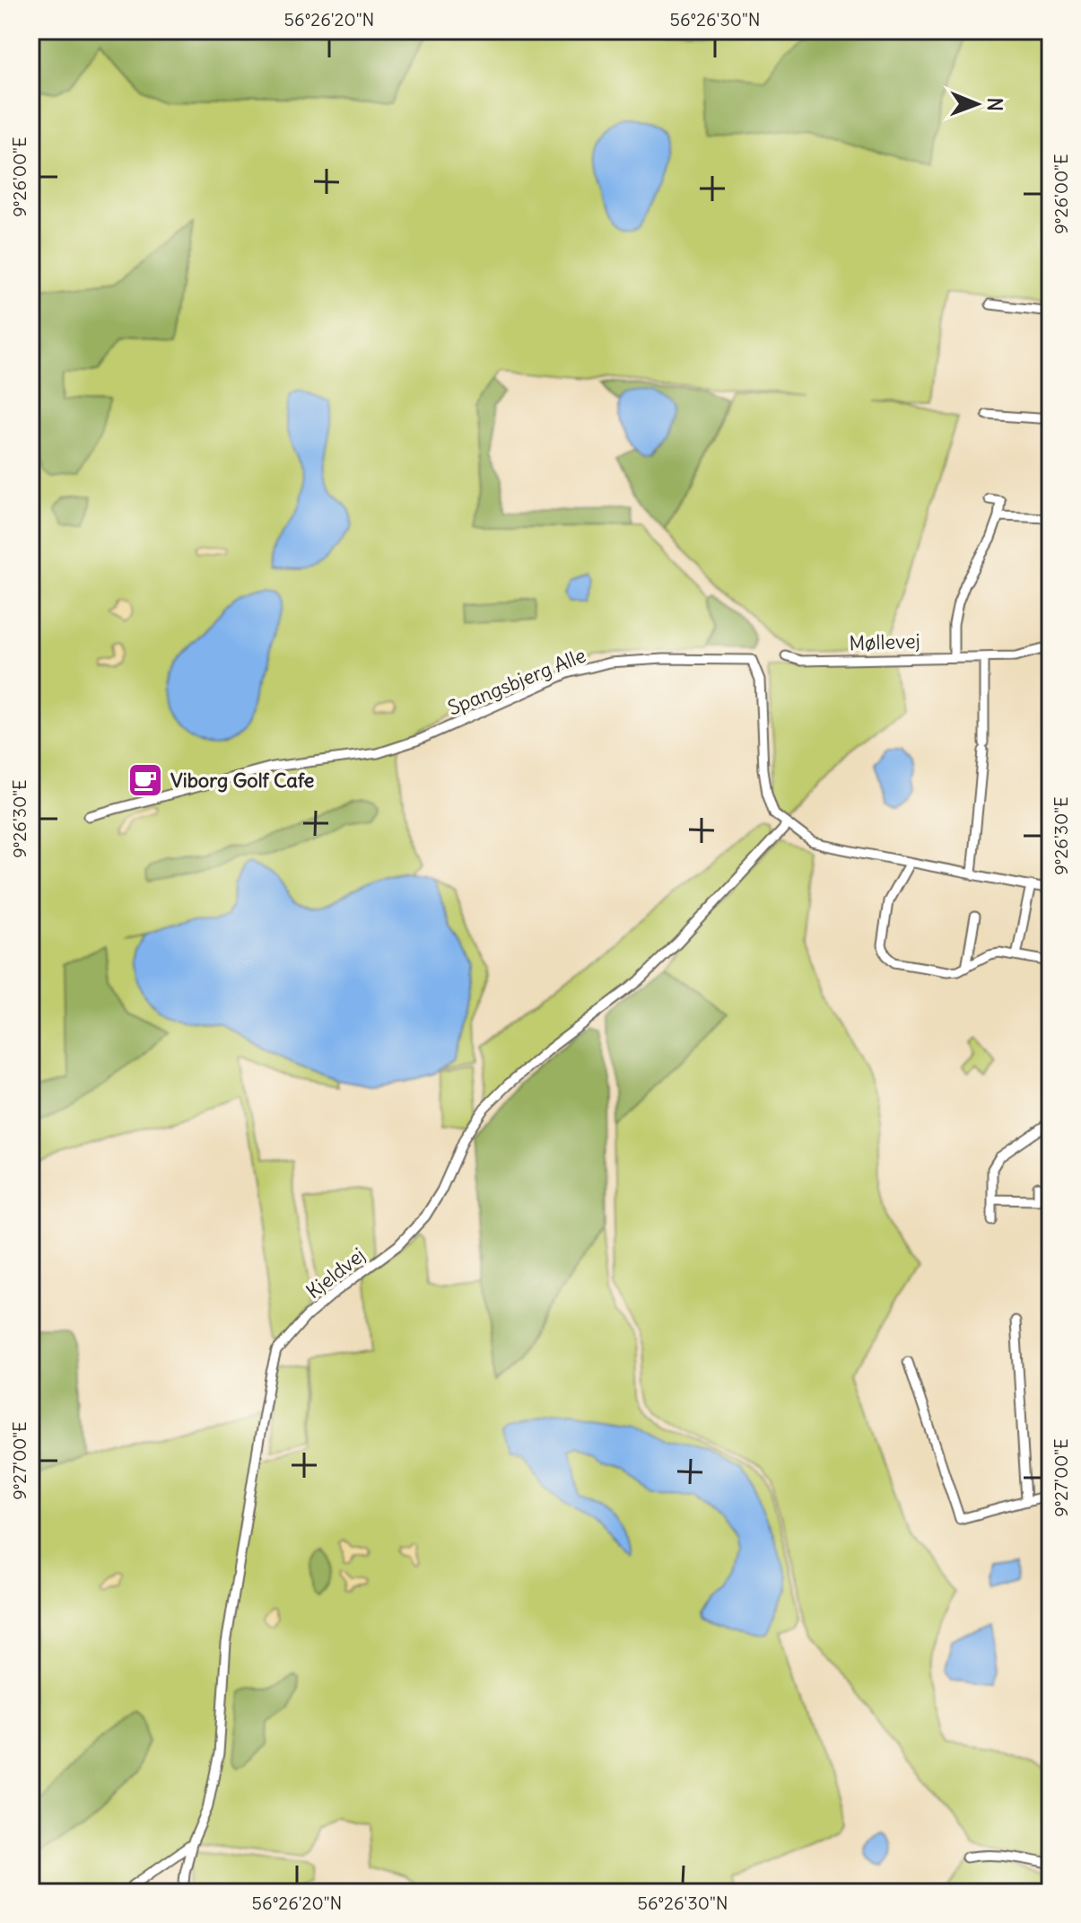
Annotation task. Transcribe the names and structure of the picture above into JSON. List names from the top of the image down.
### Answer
{
  "streets": {
    "street": ["Møllevej", "Spangsbjerg Alle", "Kjeldvej"]
  },
  "crossings": [
    ["Spangsbjerg Alle", "Kjeldvej"]
  ],
  "places": {
    "cafe": ["Viborg Golf Cafe"]
  },
  "north": "right",
  "coordinates": [
    "56°26'20\"N",
    "56°26'30\"N",
    "9°26'00\"E",
    "9°26'30\"E",
    "9°27'00\"E"
  ]
}
